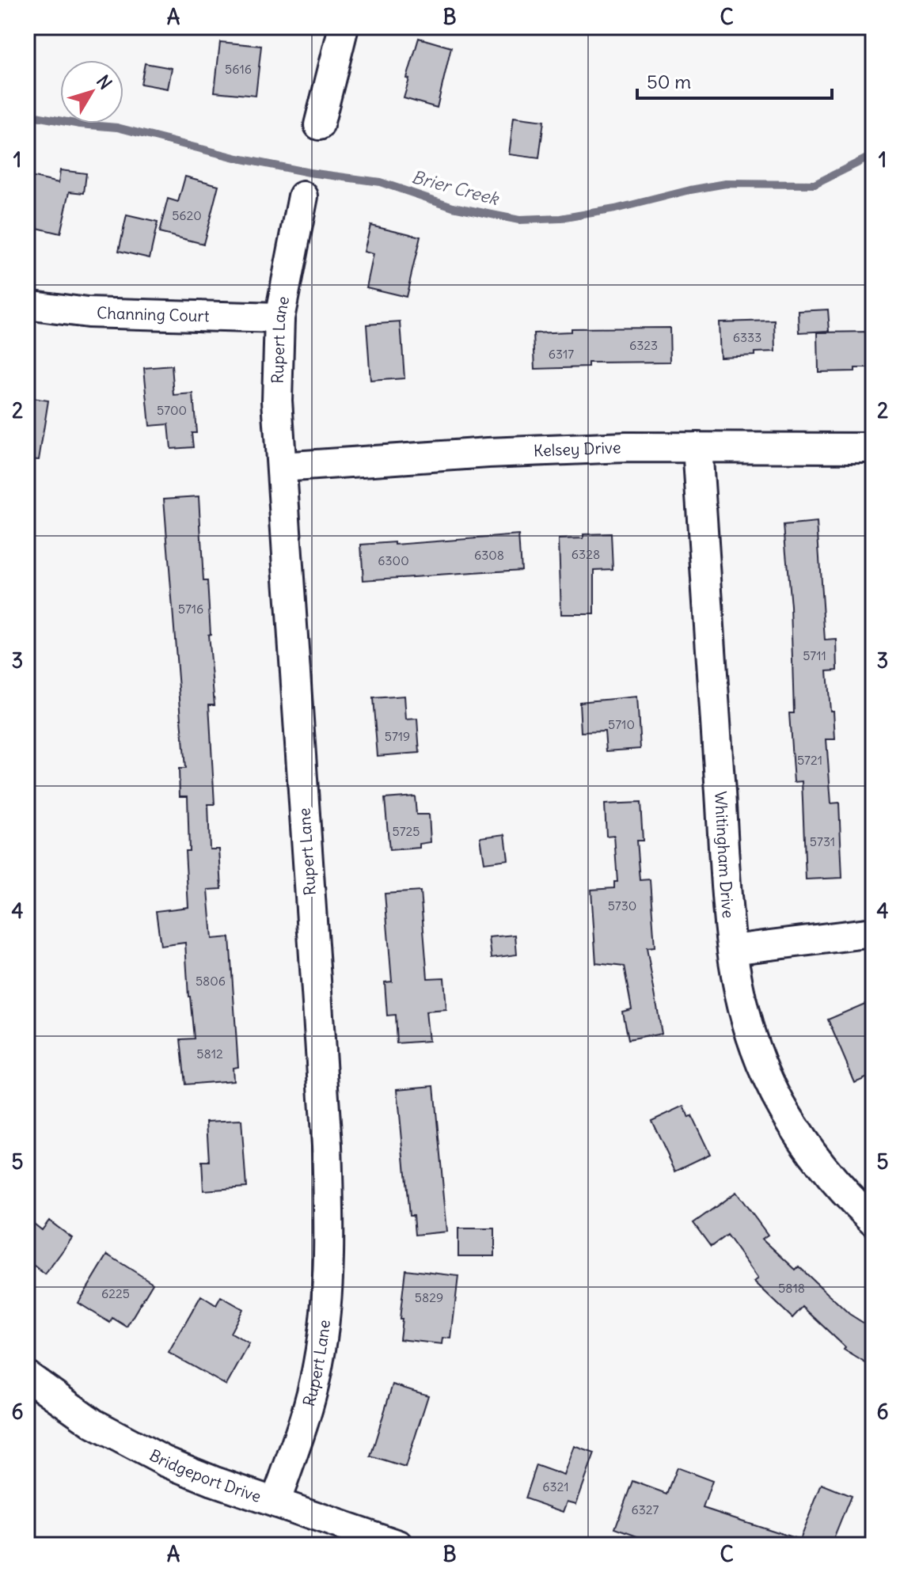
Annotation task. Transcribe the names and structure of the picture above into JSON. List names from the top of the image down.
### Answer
{
  "streets": {
    "street": [
      "Channing Court",
      "Rupert Lane",
      "Kelsey Drive",
      "Whitingham Drive",
      "Bridgeport Drive"
    ]
  },
  "crossings": [
    ["Channing Court", "Rupert Lane"],
    ["Rupert Lane", "Kelsey Drive"],
    ["Rupert Lane", "Bridgeport Drive"],
    ["Kelsey Drive", "Whitingham Drive"]
  ],
  "water": ["Brier Creek"],
  "house_numbers": [
    "5616",
    "5620",
    "6333",
    "6323",
    "6317",
    "5700",
    "6328",
    "6308",
    "6300",
    "5716",
    "5711",
    "5710",
    "5719",
    "5721",
    "5725",
    "5731",
    "5730",
    "5806",
    "5812",
    "5818",
    "6225",
    "5829",
    "6321",
    "6327"
  ],
  "scale_bar": "50 m",
  "north": "top right",
  "grid": {
    "columns": ["A", "B", "C"],
    "rows": [
      "1",
      "2",
      "3",
      "4",
      "5",
      "6"
    ]
  }
}
